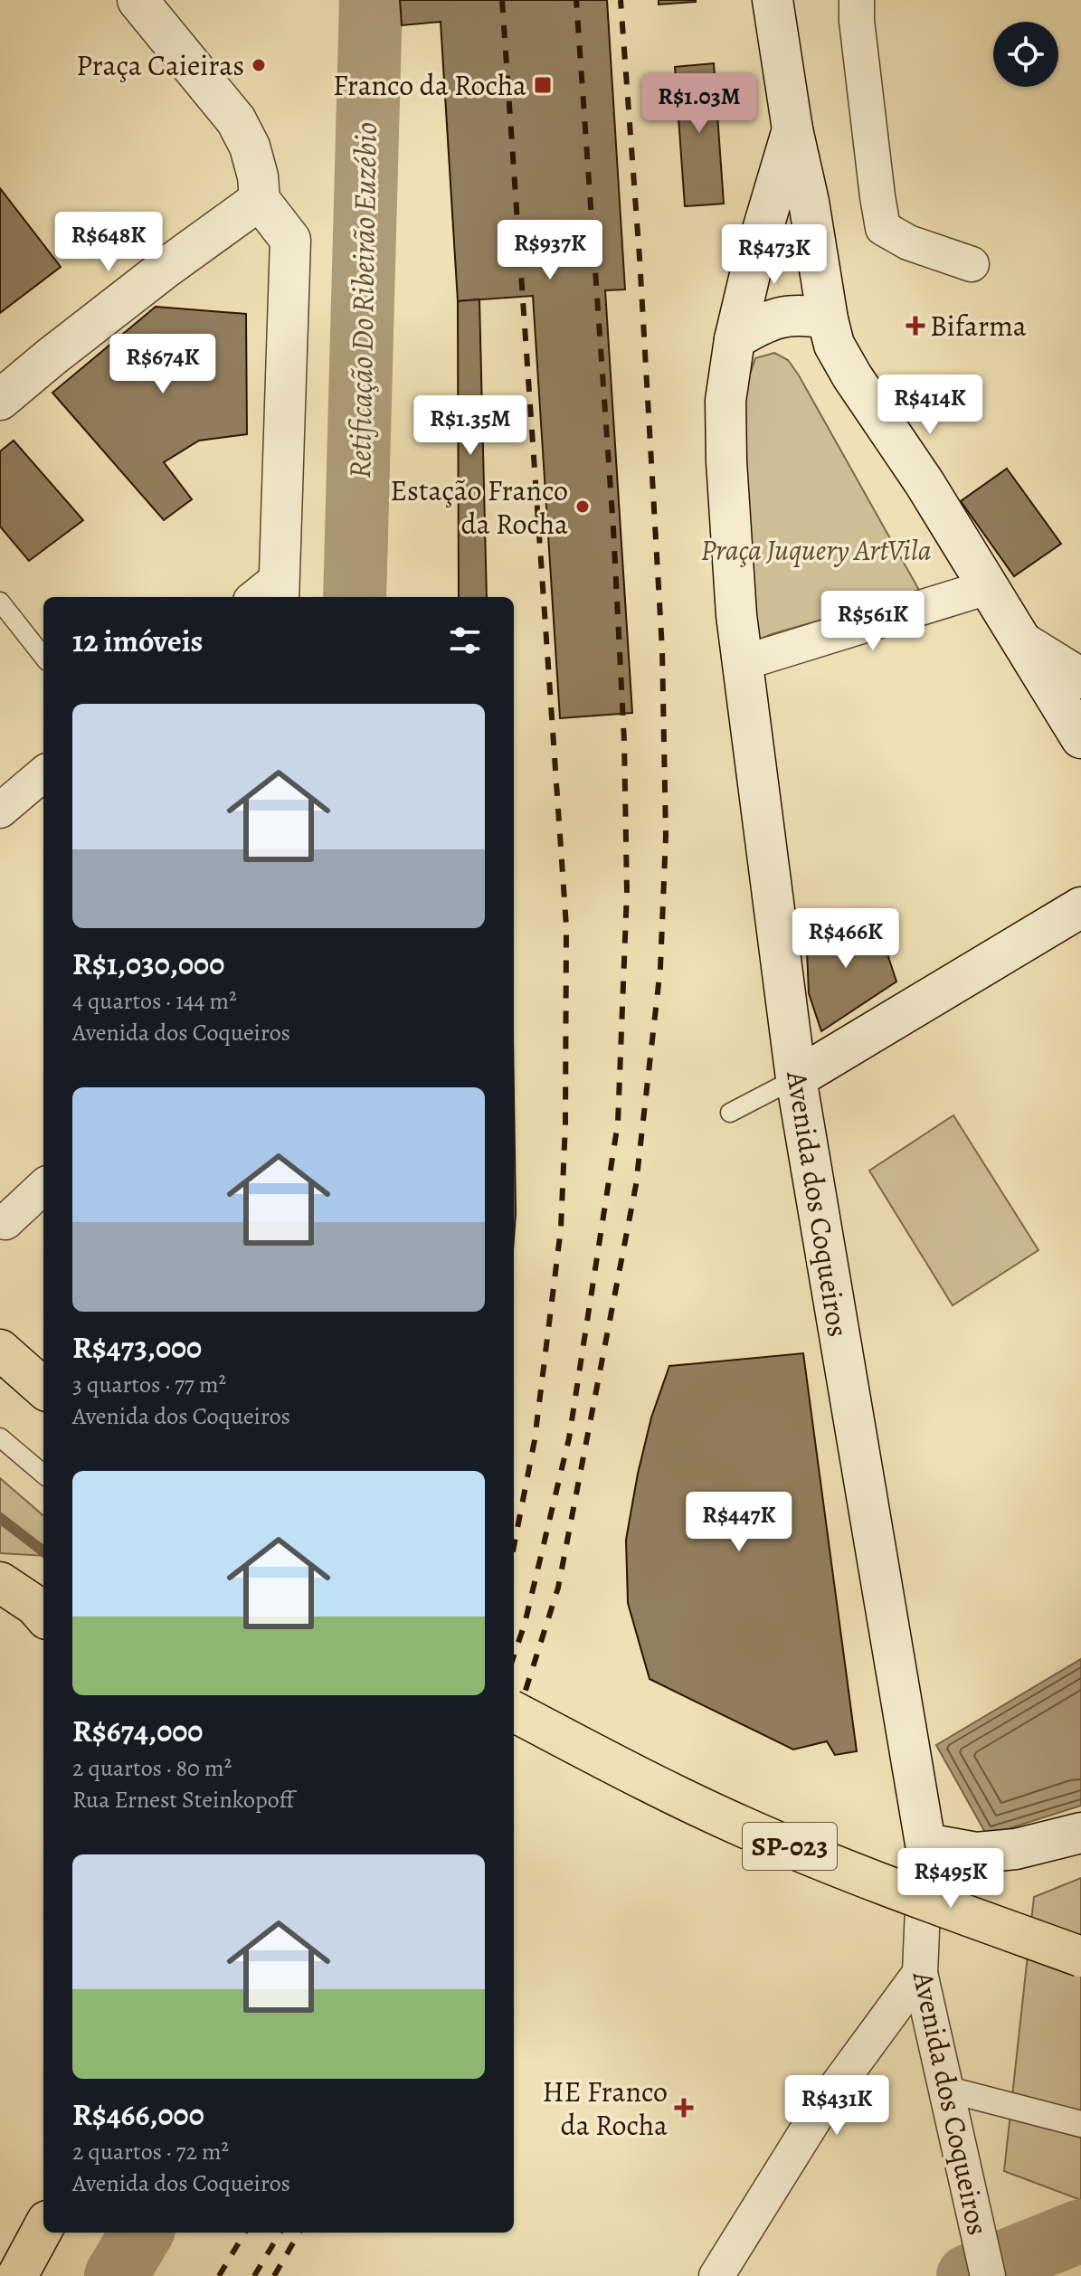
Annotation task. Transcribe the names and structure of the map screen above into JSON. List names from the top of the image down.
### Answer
{
  "streets": {
    "main road": ["Avenida dos Coqueiros", "SP-023"]
  },
  "water": ["Retificação Do Ribeirão Euzébio"],
  "parks": ["Praça Juquery ArtVila"],
  "places": {
    "other": ["Praça Caieiras", "Estação Franco da Rocha"],
    "transit": ["Franco da Rocha"],
    "health": ["Bifarma", "HE Franco da Rocha"]
  },
  "page": {
    "price": [
      "R$1.03M",
      "R$648K",
      "R$937K",
      "R$473K",
      "R$674K",
      "R$414K",
      "R$1.35M",
      "R$561K",
      "R$466K",
      "R$447K",
      "R$495K",
      "R$431K"
    ],
    "heading": "12 imóveis",
    "list": [
      {
        "name": "R$1,030,000",
        "note": "4 quartos · 144 m² · Avenida dos Coqueiros"
      },
      {
        "name": "R$473,000",
        "note": "3 quartos · 77 m² · Avenida dos Coqueiros"
      },
      {
        "name": "R$674,000",
        "note": "2 quartos · 80 m² · Rua Ernest Steinkopoff"
      },
      {
        "name": "R$466,000",
        "note": "2 quartos · 72 m² · Avenida dos Coqueiros"
      }
    ]
  }
}
